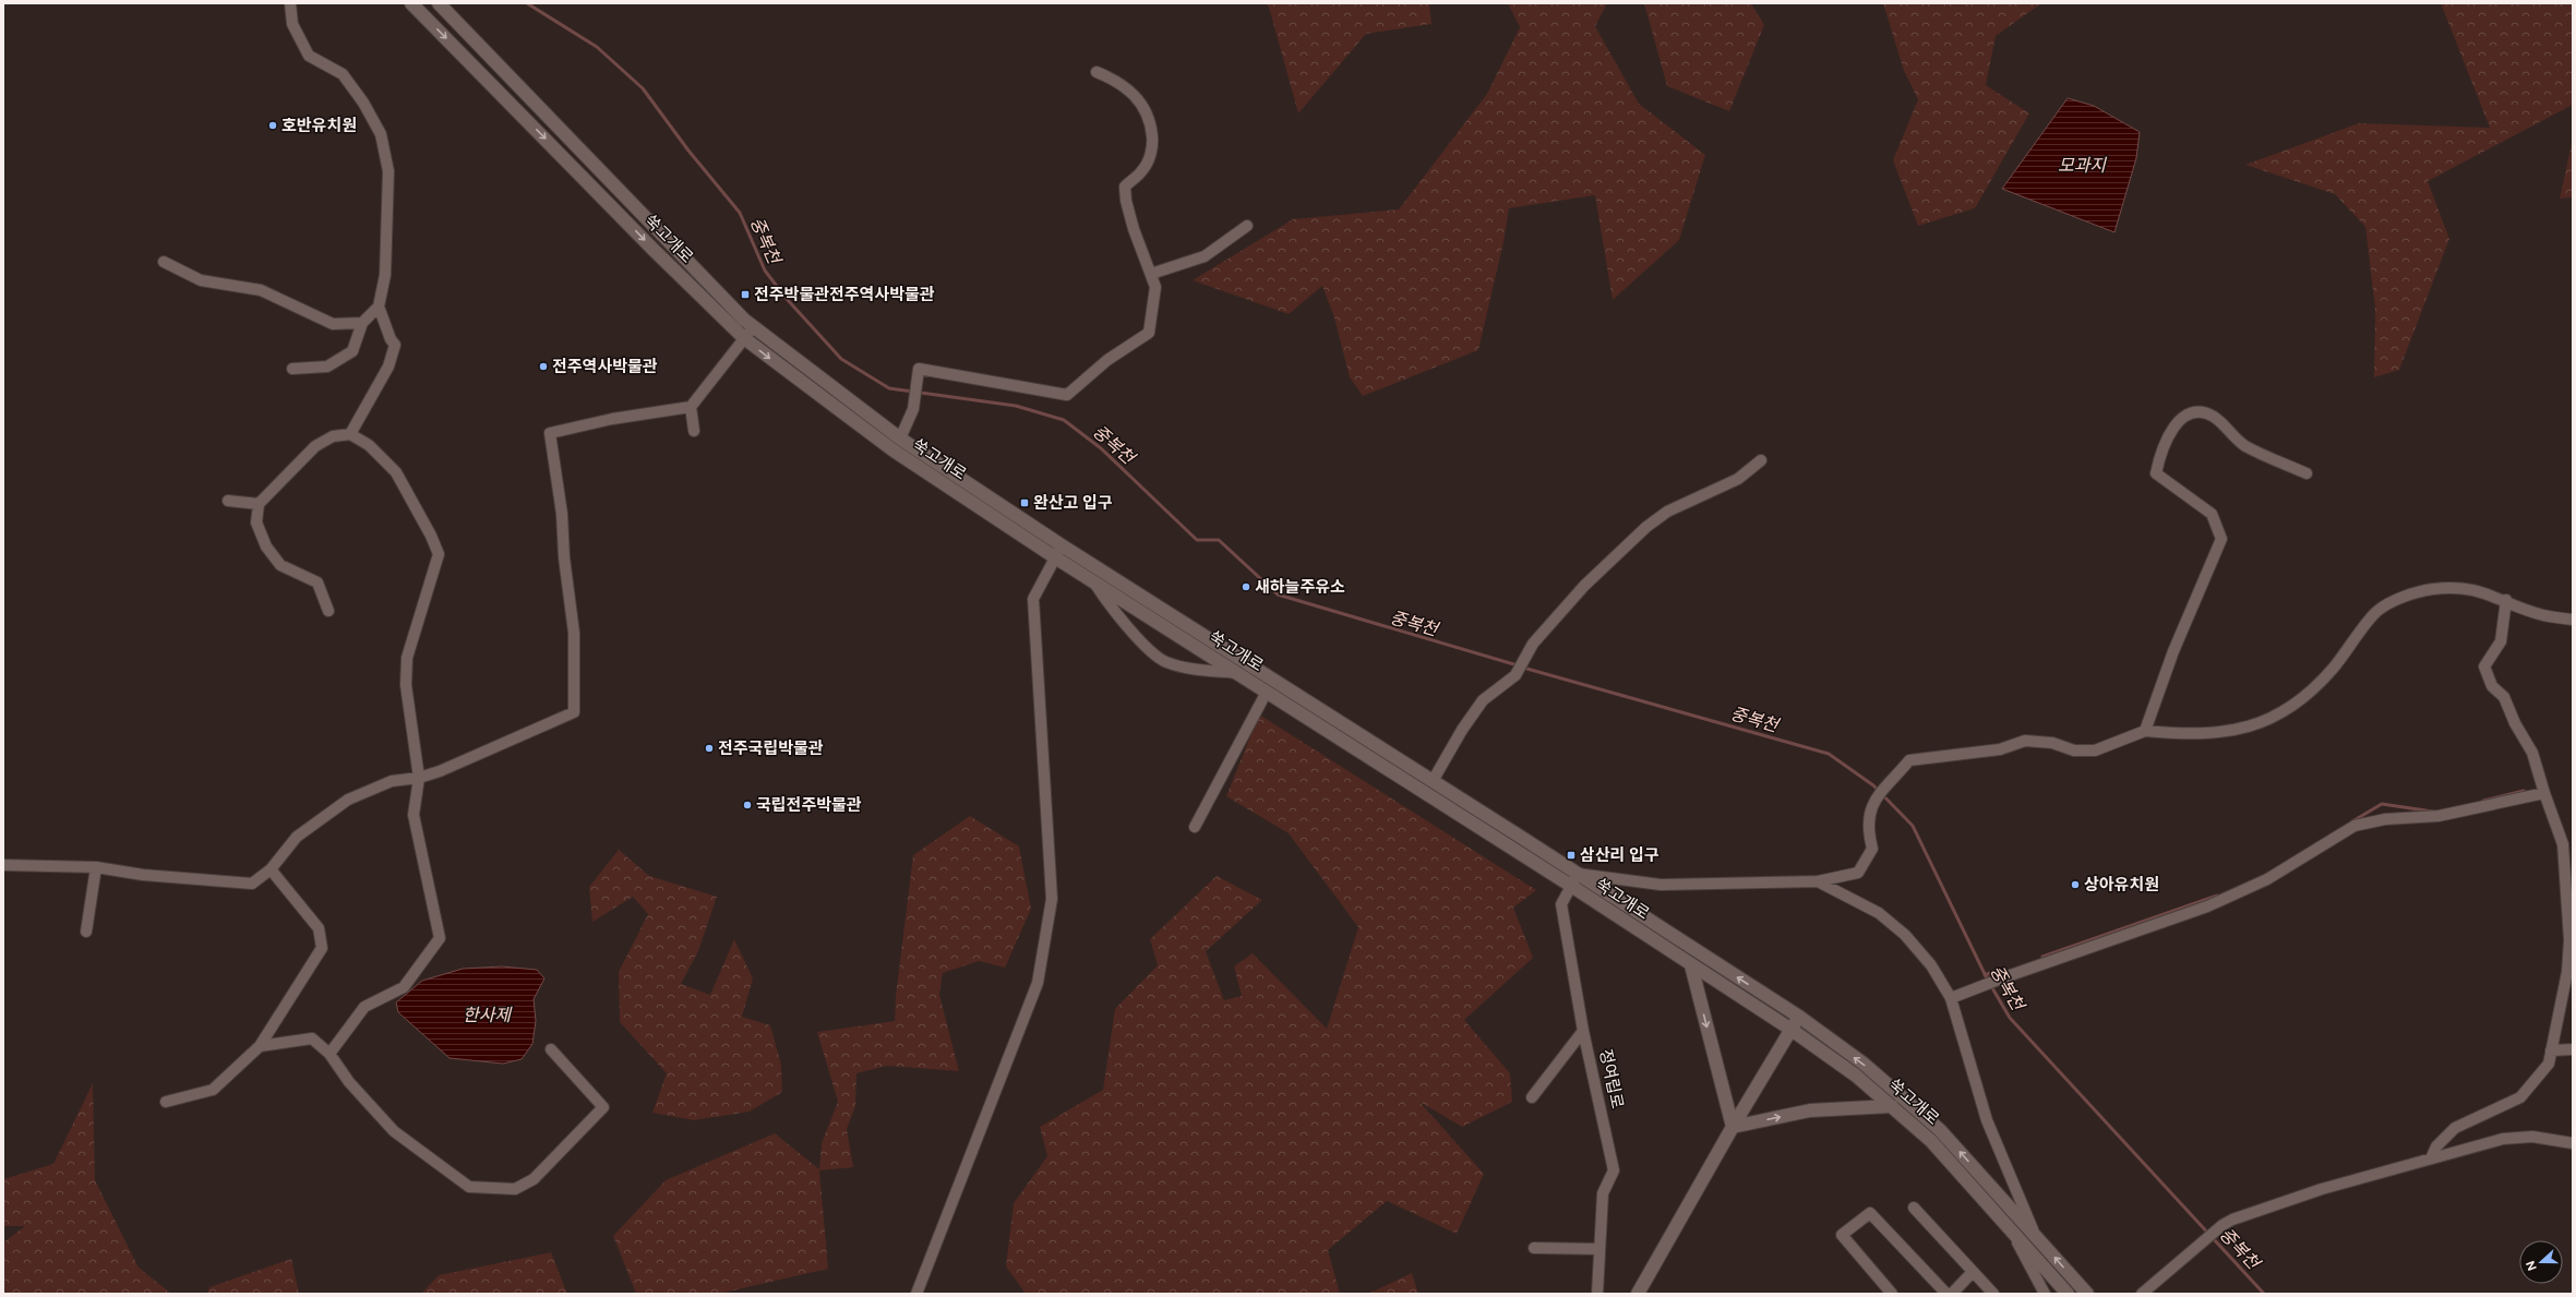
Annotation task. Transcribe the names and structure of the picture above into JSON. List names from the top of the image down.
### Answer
{
  "streets": {
    "street": ["쑥고개로", "정여립로"]
  },
  "crossings": [
    ["쑥고개로", "정여립로"]
  ],
  "water": ["모과지", "중복천", "한사제"],
  "places": {
    "other": [
      "호반유치원",
      "전주역사박물관",
      "새하늘주유소",
      "전주국립박물관",
      "국립전주박물관",
      "상아유치원"
    ],
    "transit": ["전주박물관전주역사박물관", "완산고 입구", "삼산리 입구"]
  },
  "north": "left"
}
